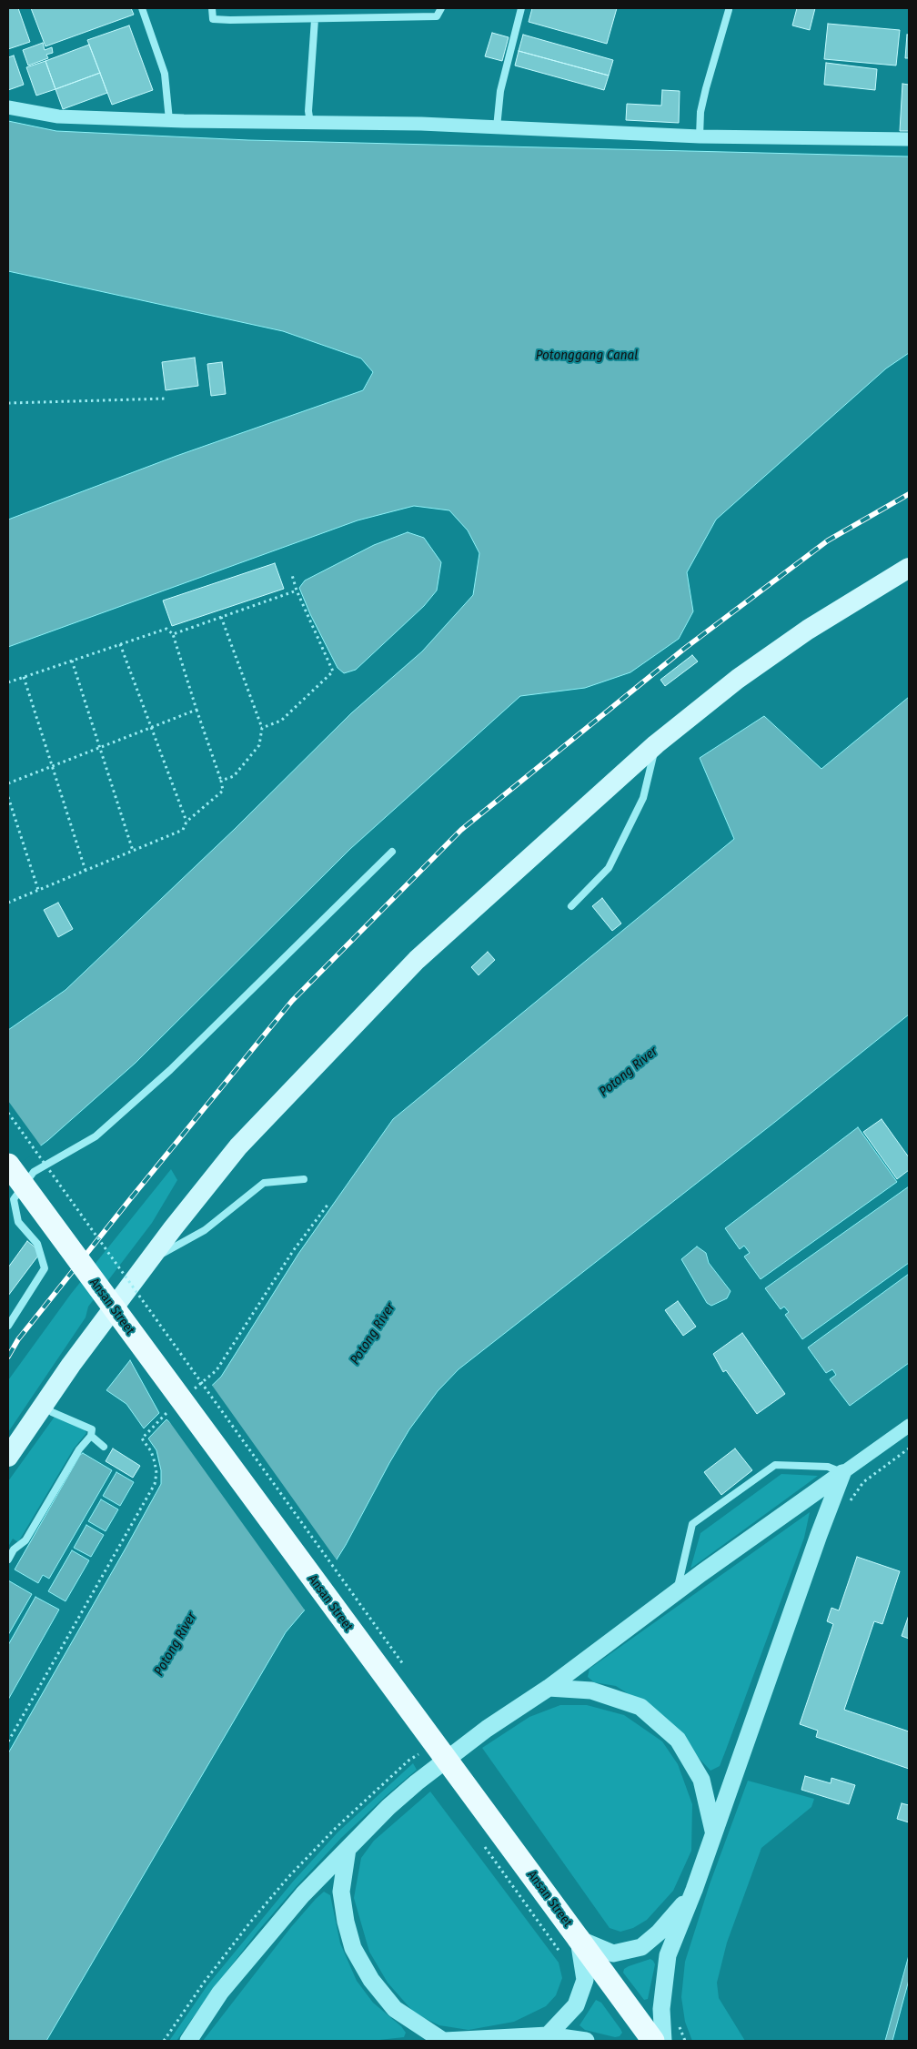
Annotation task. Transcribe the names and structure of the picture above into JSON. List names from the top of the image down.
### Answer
{
  "streets": {
    "main road": ["Ansan Street"]
  },
  "water": ["Potonggang Canal", "Potong River"]
}
